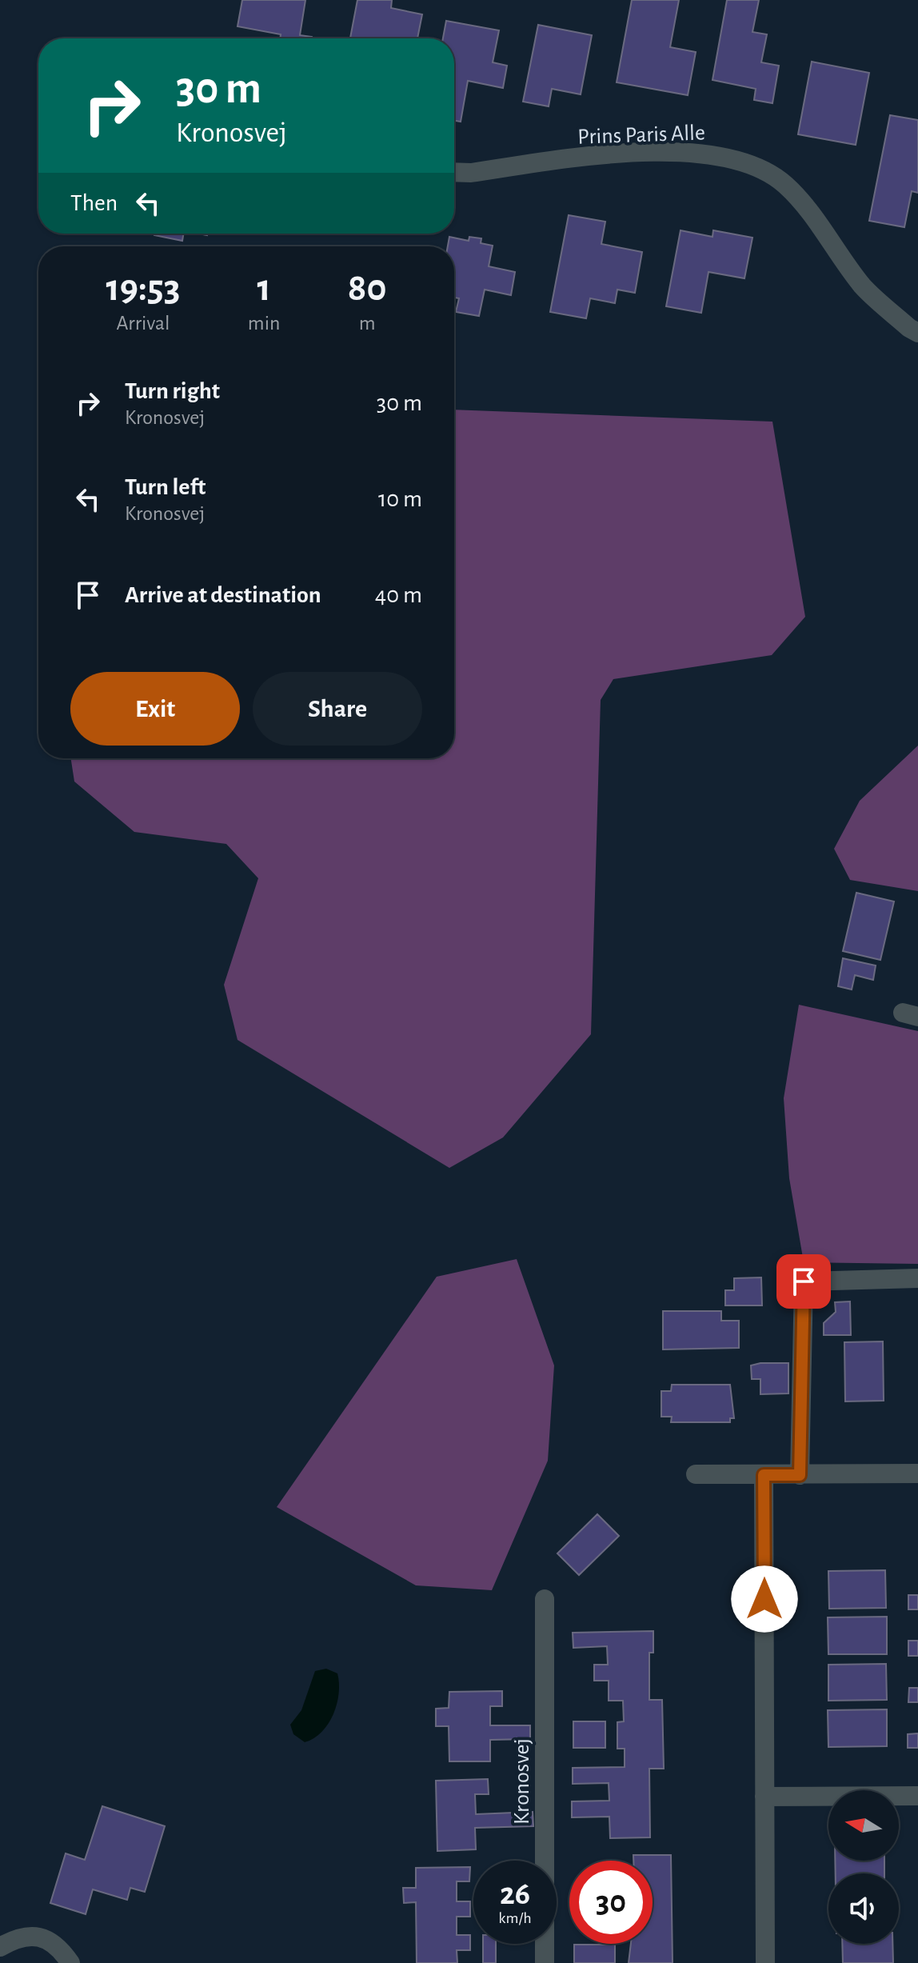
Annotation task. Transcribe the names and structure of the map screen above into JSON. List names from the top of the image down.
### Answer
{
  "streets": {
    "street": ["Prins Paris Alle", "Kronosvej"]
  },
  "north": "left",
  "page": {
    "turn": ["30 m", "Kronosvej"],
    "then": "Then",
    "eta": [
      "19:53",
      "Arrival",
      "1",
      "min",
      "80",
      "m"
    ],
    "list": [
      {
        "name": "Turn right",
        "note": "Kronosvej",
        "value": "30 m"
      },
      {
        "name": "Turn left",
        "note": "Kronosvej",
        "value": "10 m"
      },
      {
        "name": "Arrive at destination",
        "value": "40 m"
      }
    ],
    "buttons": ["Exit", "Share"],
    "speed": "26 km/h",
    "limit": "30"
  }
}
